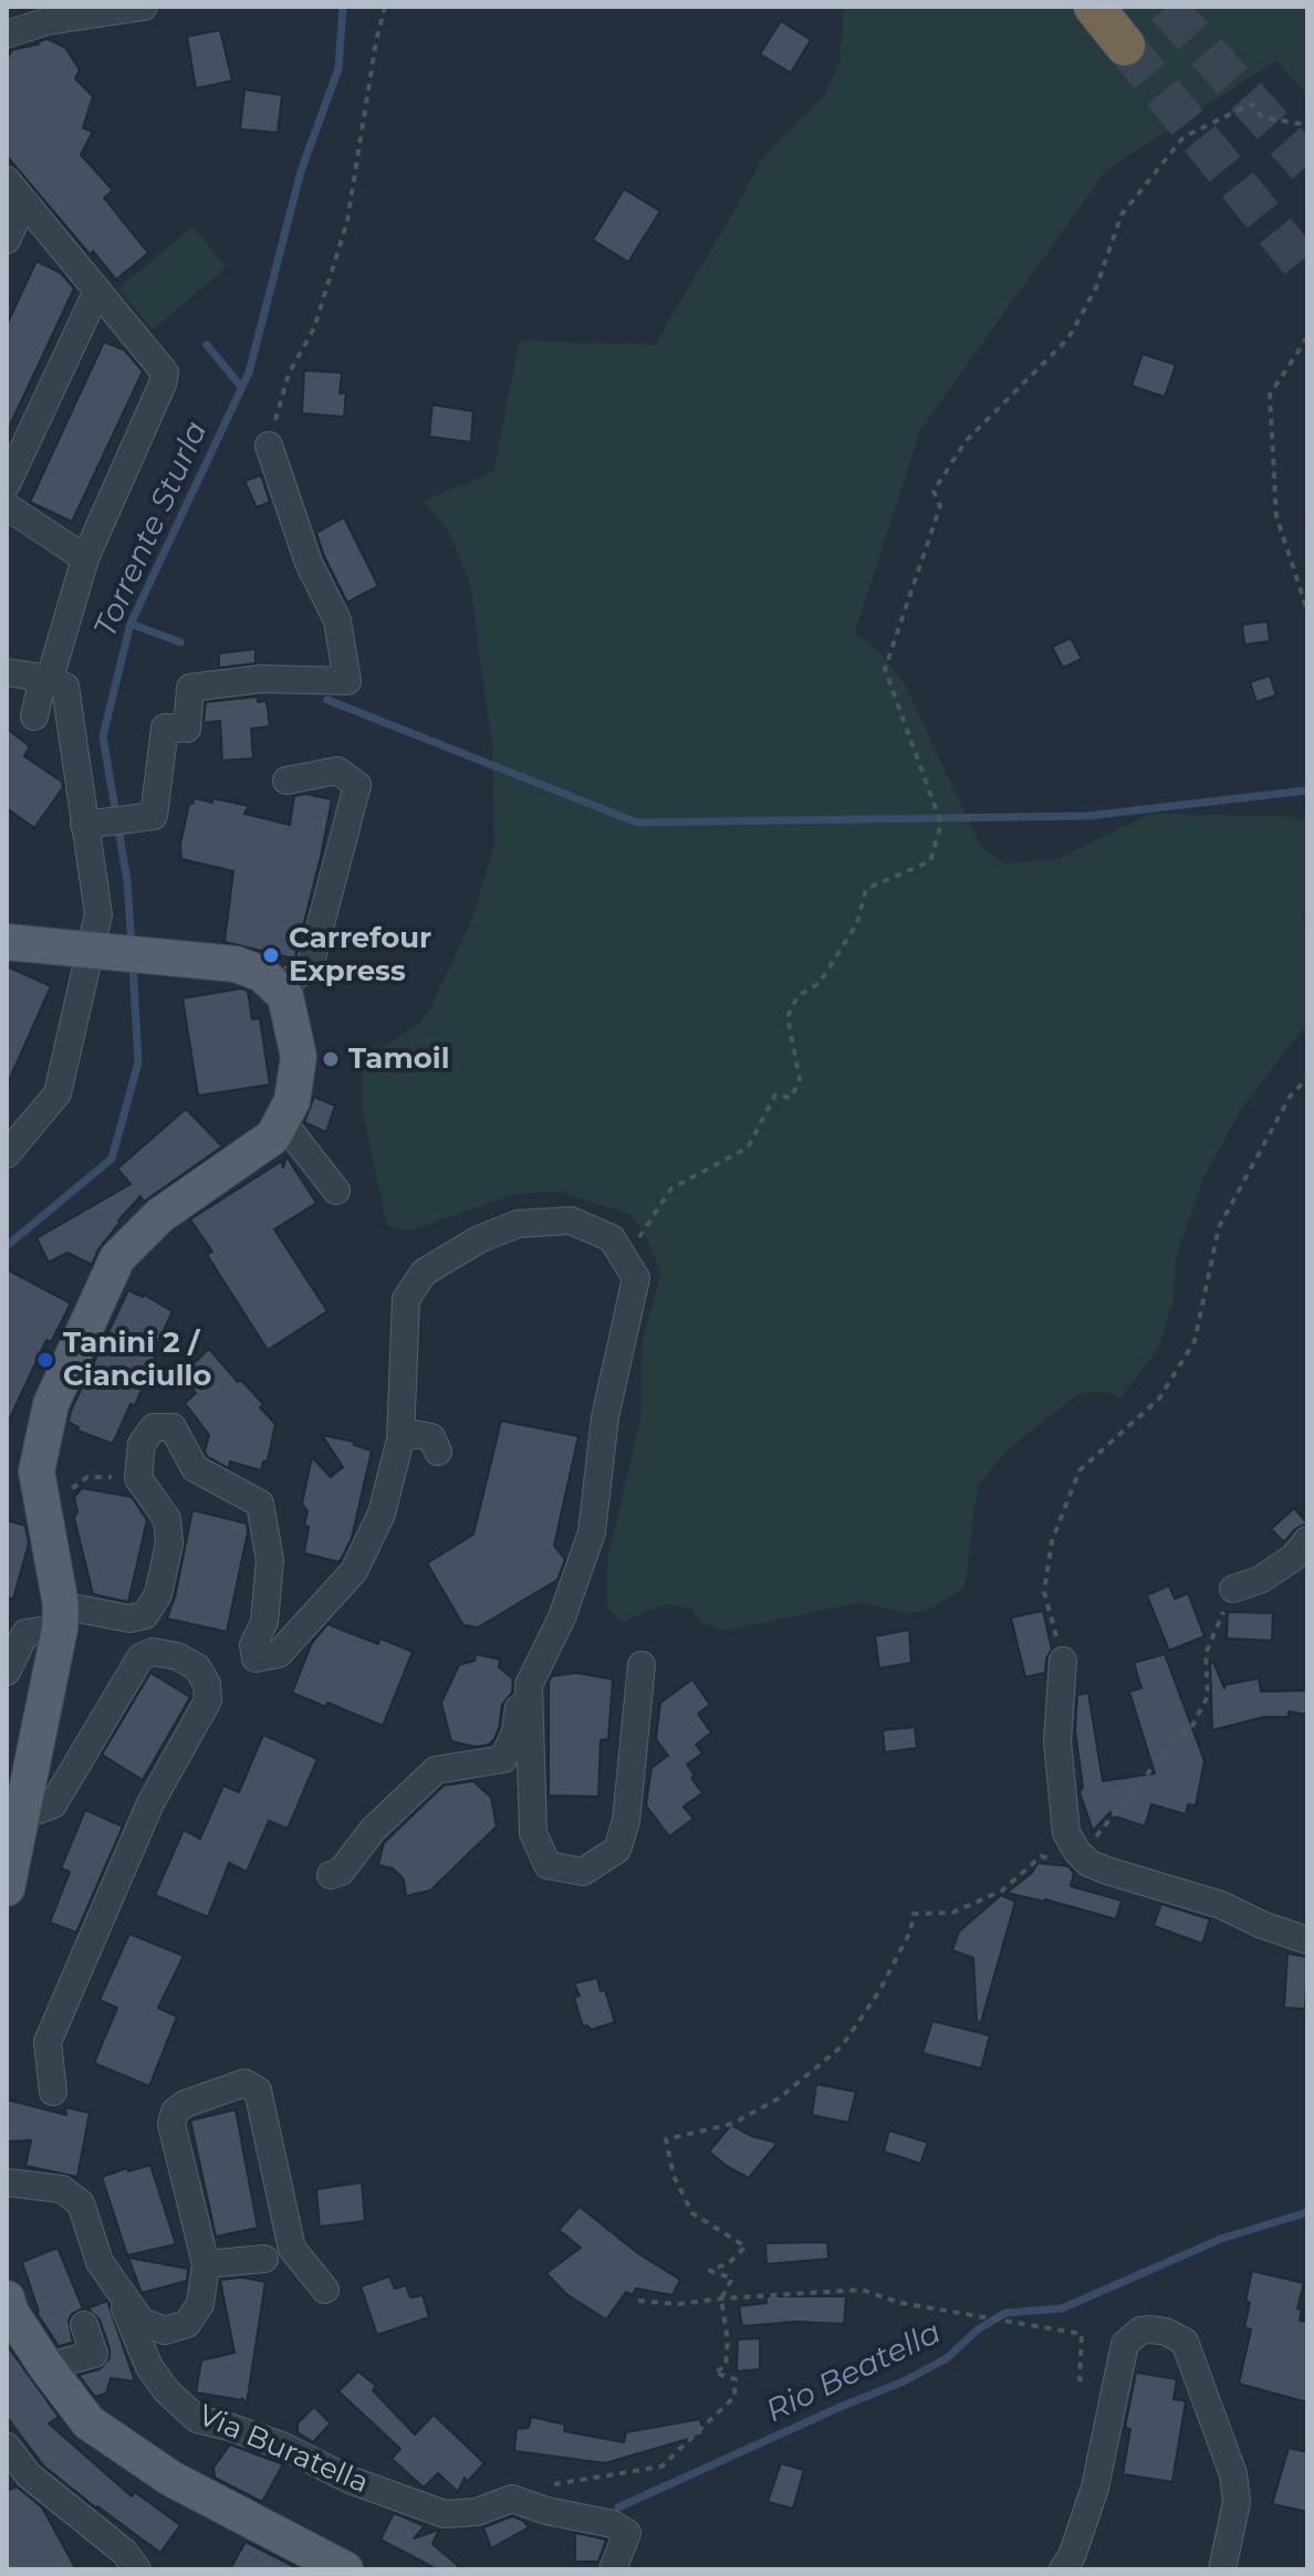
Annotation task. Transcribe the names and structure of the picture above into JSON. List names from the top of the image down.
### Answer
{
  "streets": {
    "street": ["Via Buratella"]
  },
  "water": ["Torrente Sturla", "Rio Beatella"],
  "places": ["Carrefour Express", "Tamoil", "Tanini 2 / Cianciullo"]
}
